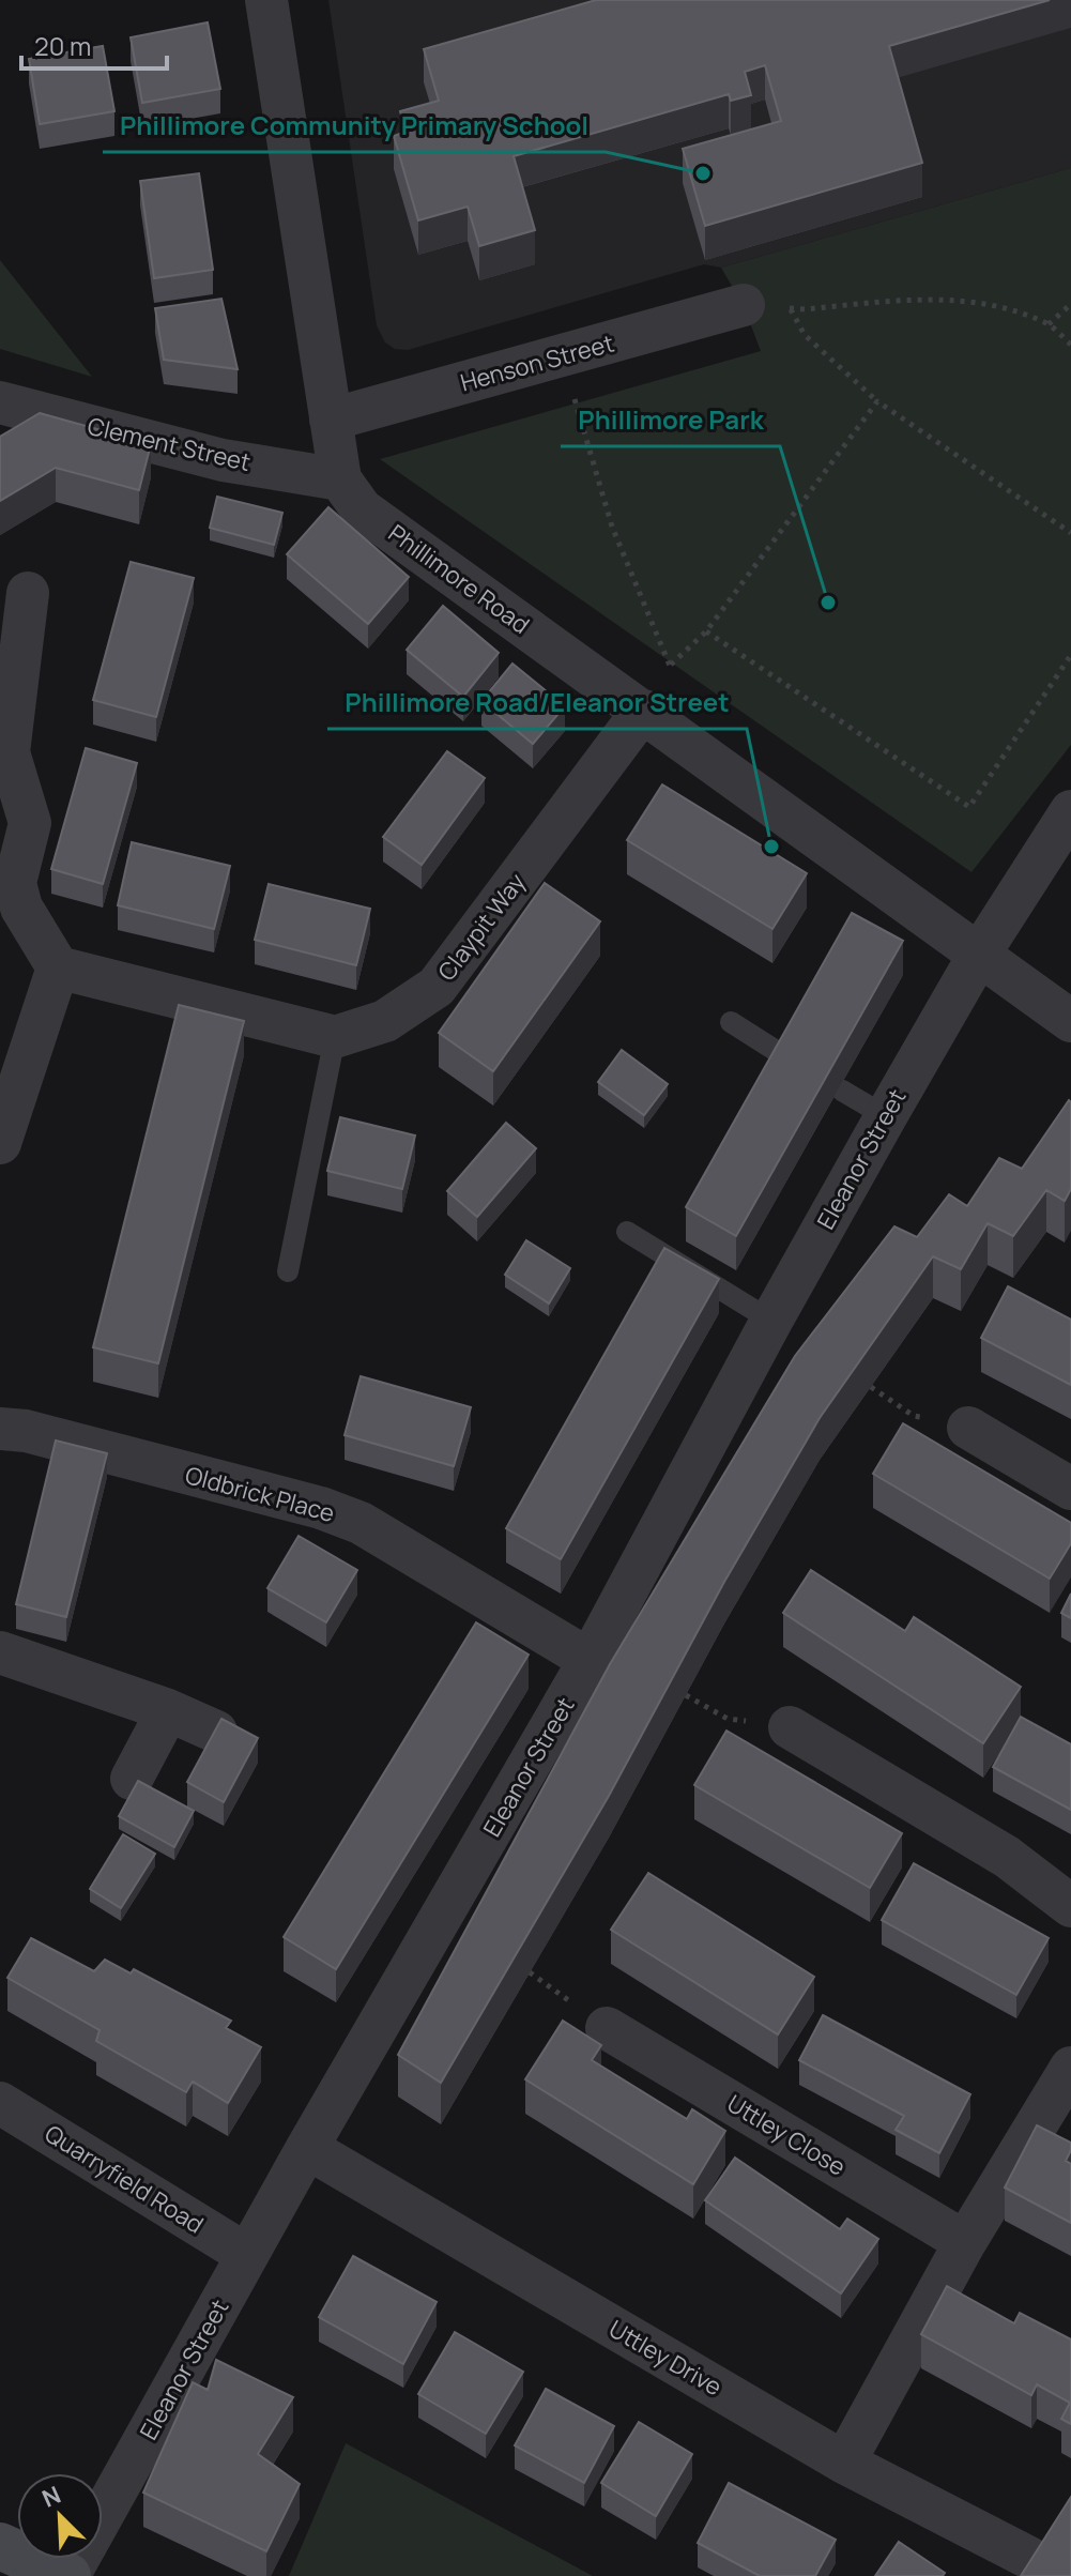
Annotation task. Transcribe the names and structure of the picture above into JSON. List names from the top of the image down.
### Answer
{
  "streets": {
    "street": [
      "Henson Street",
      "Clement Street",
      "Phillimore Road",
      "Claypit Way",
      "Eleanor Street",
      "Oldbrick Place",
      "Uttley Close",
      "Quarryfield Road",
      "Uttley Drive"
    ]
  },
  "crossings": [
    ["Henson Street", "Phillimore Road"],
    ["Clement Street", "Phillimore Road"],
    ["Phillimore Road", "Claypit Way"],
    ["Phillimore Road", "Eleanor Street"],
    ["Eleanor Street", "Oldbrick Place"],
    ["Eleanor Street", "Quarryfield Road"],
    ["Eleanor Street", "Uttley Drive"]
  ],
  "places": ["Phillimore Community Primary School", "Phillimore Park", "Phillimore Road/Eleanor Street"],
  "scale_bar": "20 m",
  "north": "top left"
}
